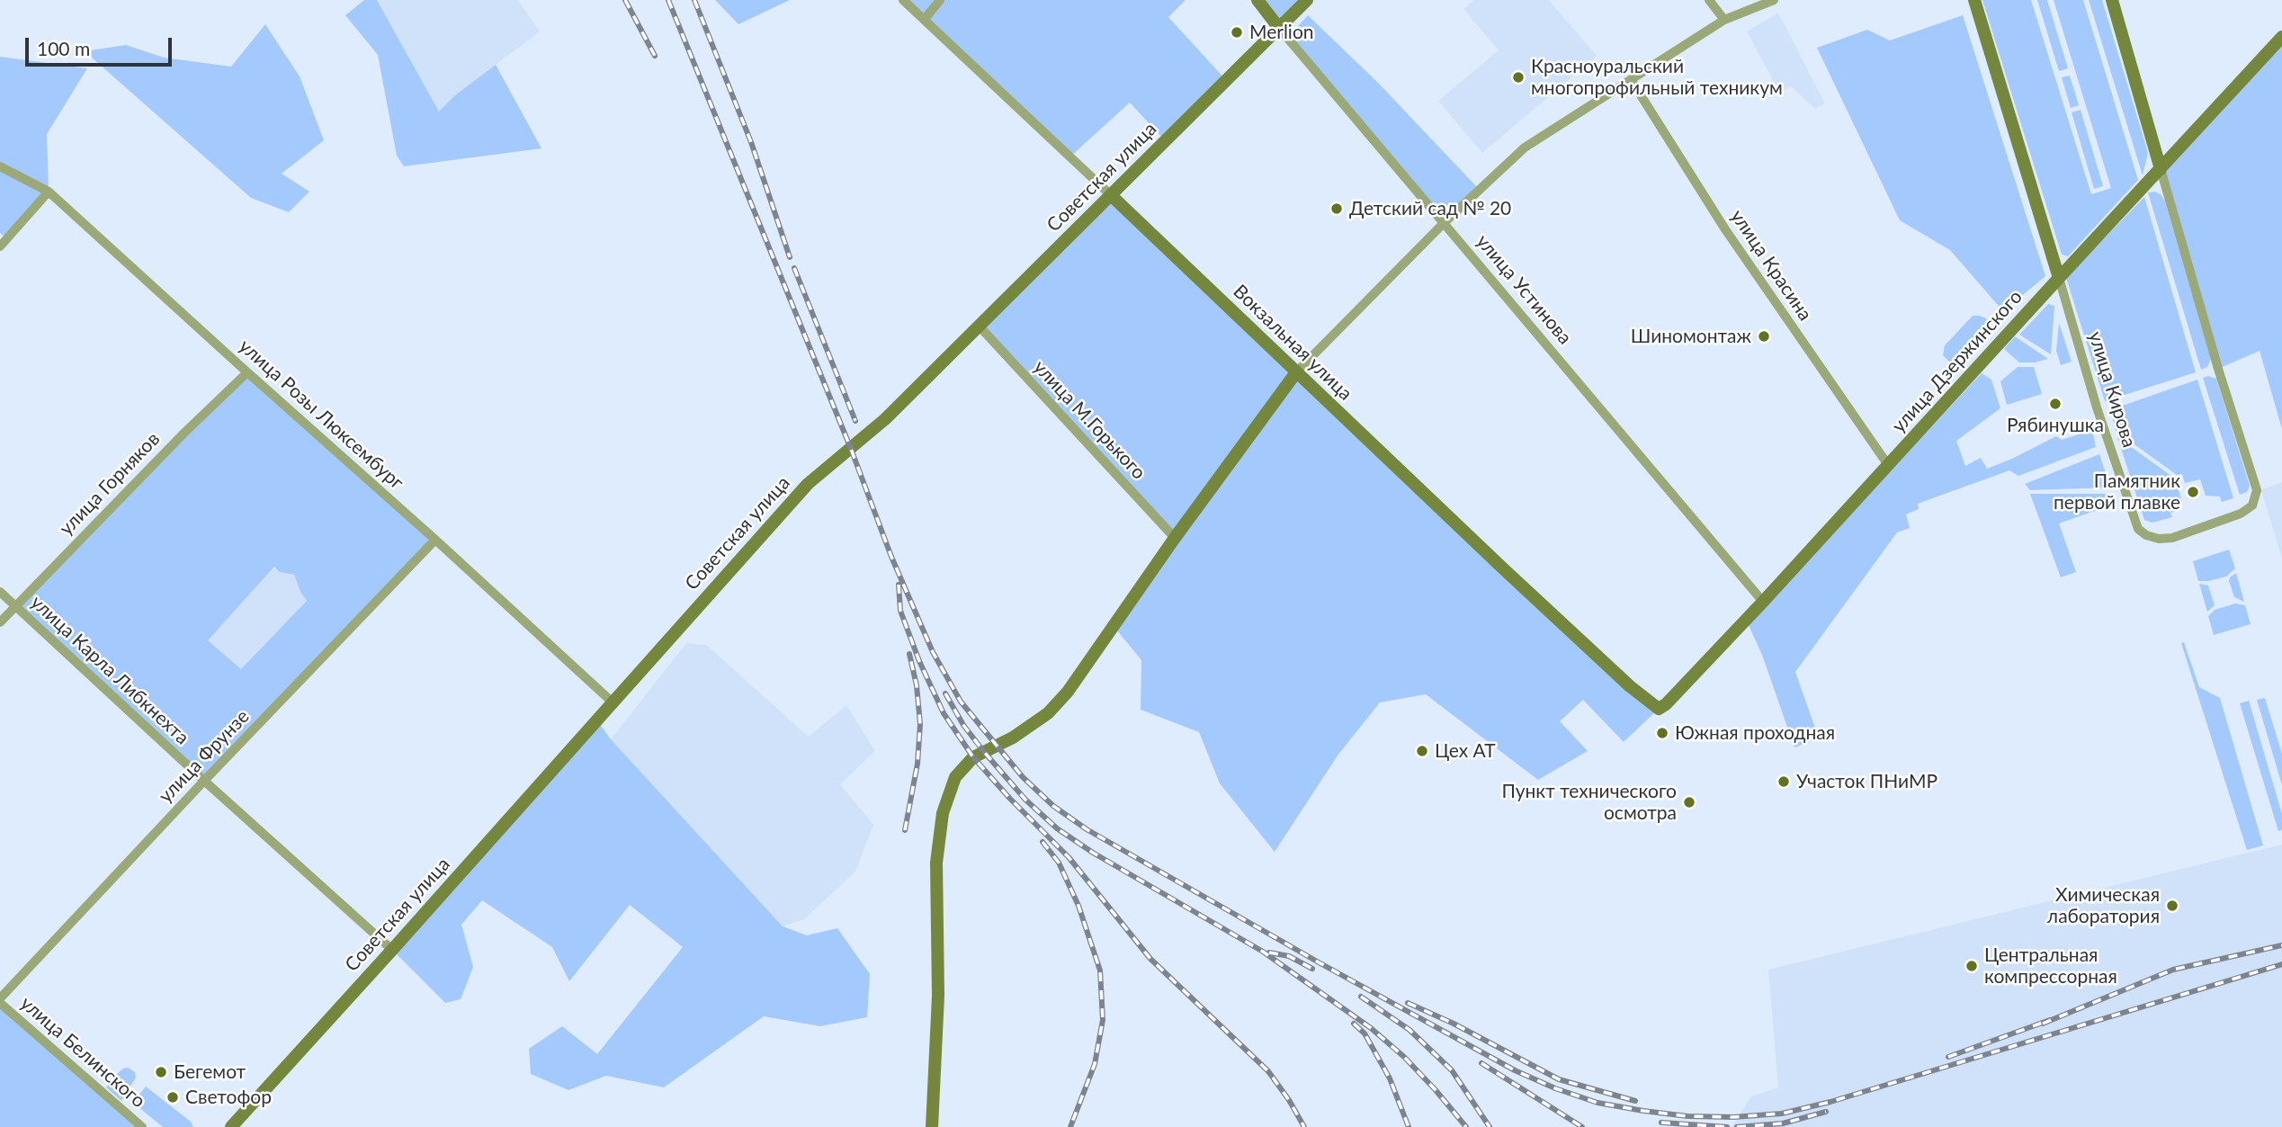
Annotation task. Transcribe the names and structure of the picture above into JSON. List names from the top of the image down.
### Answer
{
  "streets": {
    "street": [
      "Советская улица",
      "улица Красина",
      "улица Устинова",
      "Вокзальная улица",
      "улица Дзержинского",
      "улица Кирова",
      "улица Розы Люксембург",
      "улица М.Горького",
      "улица Горняков",
      "улица Карла Либкнехта",
      "улица Фрунзе",
      "улица Белинского"
    ]
  },
  "crossings": [
    ["Советская улица", "улица Устинова"],
    ["Советская улица", "Вокзальная улица"],
    ["Советская улица", "улица Розы Люксембург"],
    ["Советская улица", "улица М.Горького"],
    ["Советская улица", "улица Карла Либкнехта"],
    ["улица Красина", "улица Дзержинского"],
    ["улица Устинова", "улица Дзержинского"],
    ["Вокзальная улица", "улица Дзержинского"],
    ["улица Дзержинского", "улица Кирова"],
    ["улица Розы Люксембург", "улица Горняков"],
    ["улица Розы Люксембург", "улица Фрунзе"],
    ["улица Горняков", "улица Карла Либкнехта"],
    ["улица Карла Либкнехта", "улица Фрунзе"],
    ["улица Фрунзе", "улица Белинского"]
  ],
  "places": [
    "Merlion",
    "Красноуральский многопрофильный техникум",
    "Детский сад № 20",
    "Шиномонтаж",
    "Рябинушка",
    "Памятник первой плавке",
    "Южная проходная",
    "Цех АТ",
    "Участок ПНиМР",
    "Пункт технического осмотра",
    "Химическая лаборатория",
    "Центральная компрессорная",
    "Бегемот",
    "Светофор"
  ],
  "scale_bar": "100 m"
}
